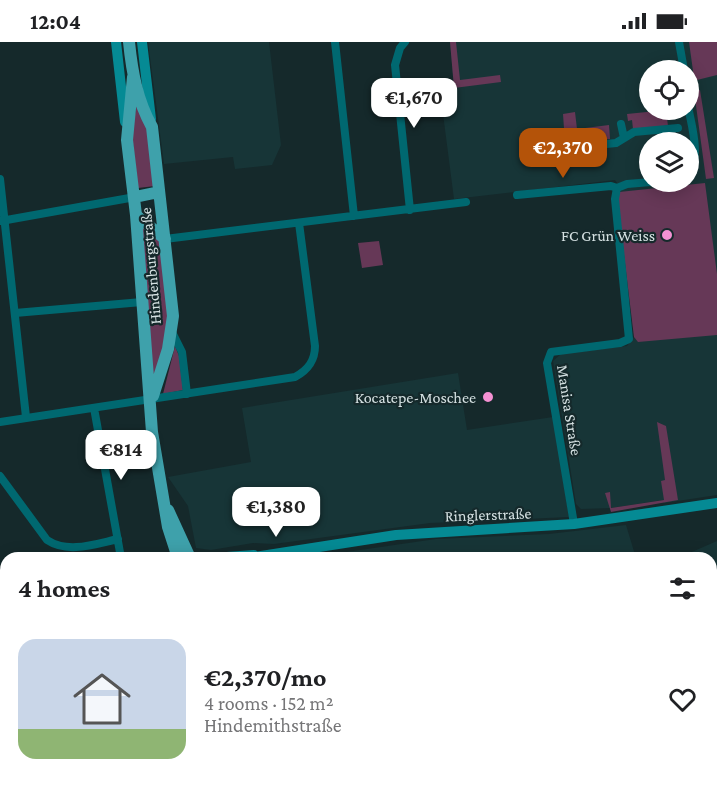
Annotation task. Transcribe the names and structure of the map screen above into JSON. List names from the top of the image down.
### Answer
{
  "streets": {
    "main road": ["Hindenburgstraße"],
    "street": ["Manisa Straße", "Ringlerstraße"]
  },
  "crossings": [
    ["Manisa Straße", "Ringlerstraße"]
  ],
  "places": ["FC Grün Weiss", "Kocatepe-Moschee"],
  "page": {
    "status": "12:04",
    "price": [
      "€1,670",
      "€2,370",
      "€814",
      "€1,380"
    ],
    "heading": "4 homes",
    "list": [
      {
        "name": "€2,370/mo",
        "note": "4 rooms · 152 m² · Hindemithstraße"
      }
    ]
  }
}
